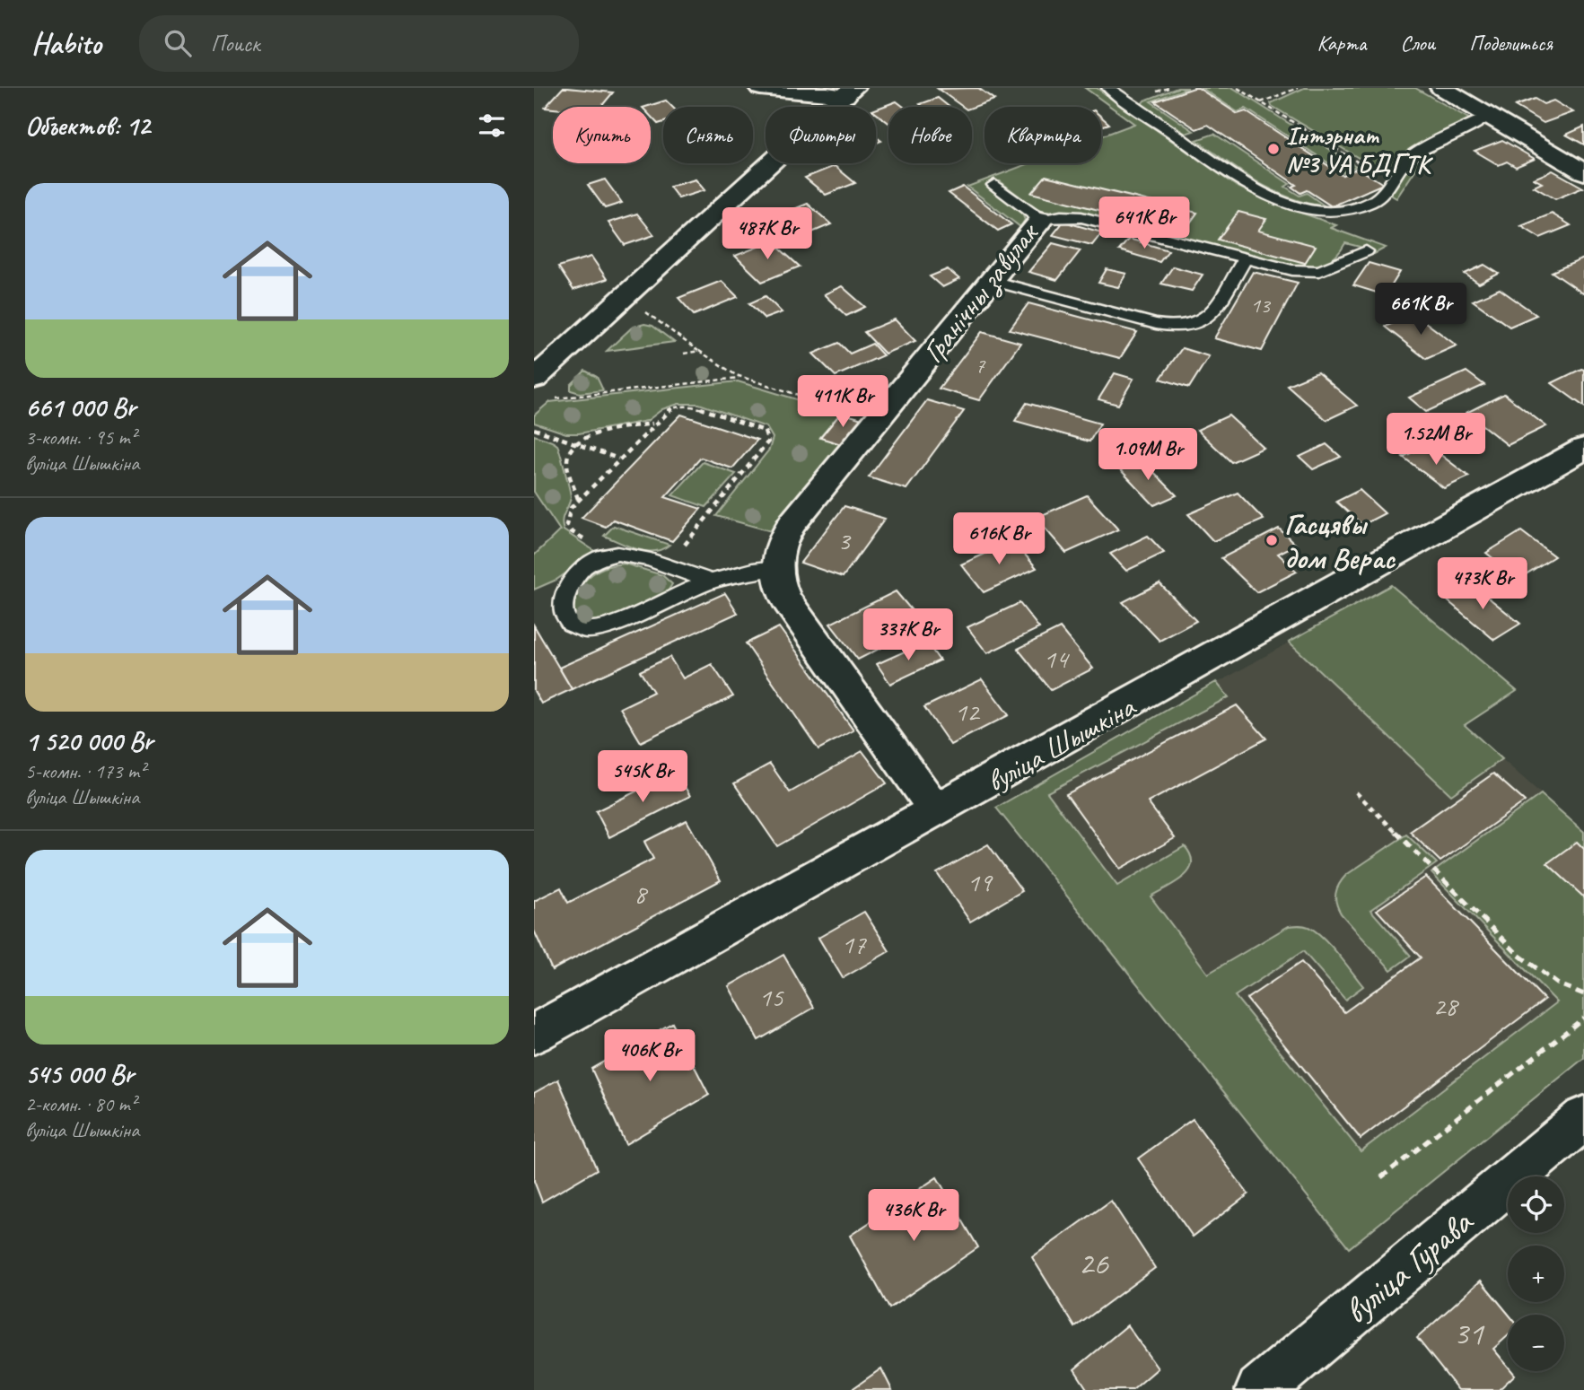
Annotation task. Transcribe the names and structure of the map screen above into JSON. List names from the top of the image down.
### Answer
{
  "streets": {
    "street": ["Гранічны завулак", "вуліца Шышкіна", "вуліца Гурава"]
  },
  "places": ["Інтэрнат №3 УА БДГТК", "Гасцявы дом Верас"],
  "house_numbers": [
    "13",
    "7",
    "3",
    "14",
    "12",
    "19",
    "8",
    "17",
    "15",
    "28",
    "26",
    "31"
  ],
  "page": {
    "header": "Habito",
    "search": "Поиск",
    "nav": ["Карта", "Слои", "Поделиться"],
    "heading": "Объектов: 12",
    "chip": [
      "Купить",
      "Снять",
      "Фильтры",
      "Новое",
      "Квартира"
    ],
    "list": [
      {
        "name": "661 000 Br",
        "note": "3-комн. · 95 m² · вуліца Шышкіна"
      },
      {
        "name": "1 520 000 Br",
        "note": "5-комн. · 173 m² · вуліца Шышкіна"
      },
      {
        "name": "545 000 Br",
        "note": "2-комн. · 80 m² · вуліца Шышкіна"
      }
    ],
    "price": [
      "641K Br",
      "487K Br",
      "661K Br",
      "411K Br",
      "1.52M Br",
      "1.09M Br",
      "616K Br",
      "473K Br",
      "337K Br",
      "545K Br",
      "406K Br",
      "436K Br"
    ],
    "map_buttons": ["+", "−"]
  }
}
